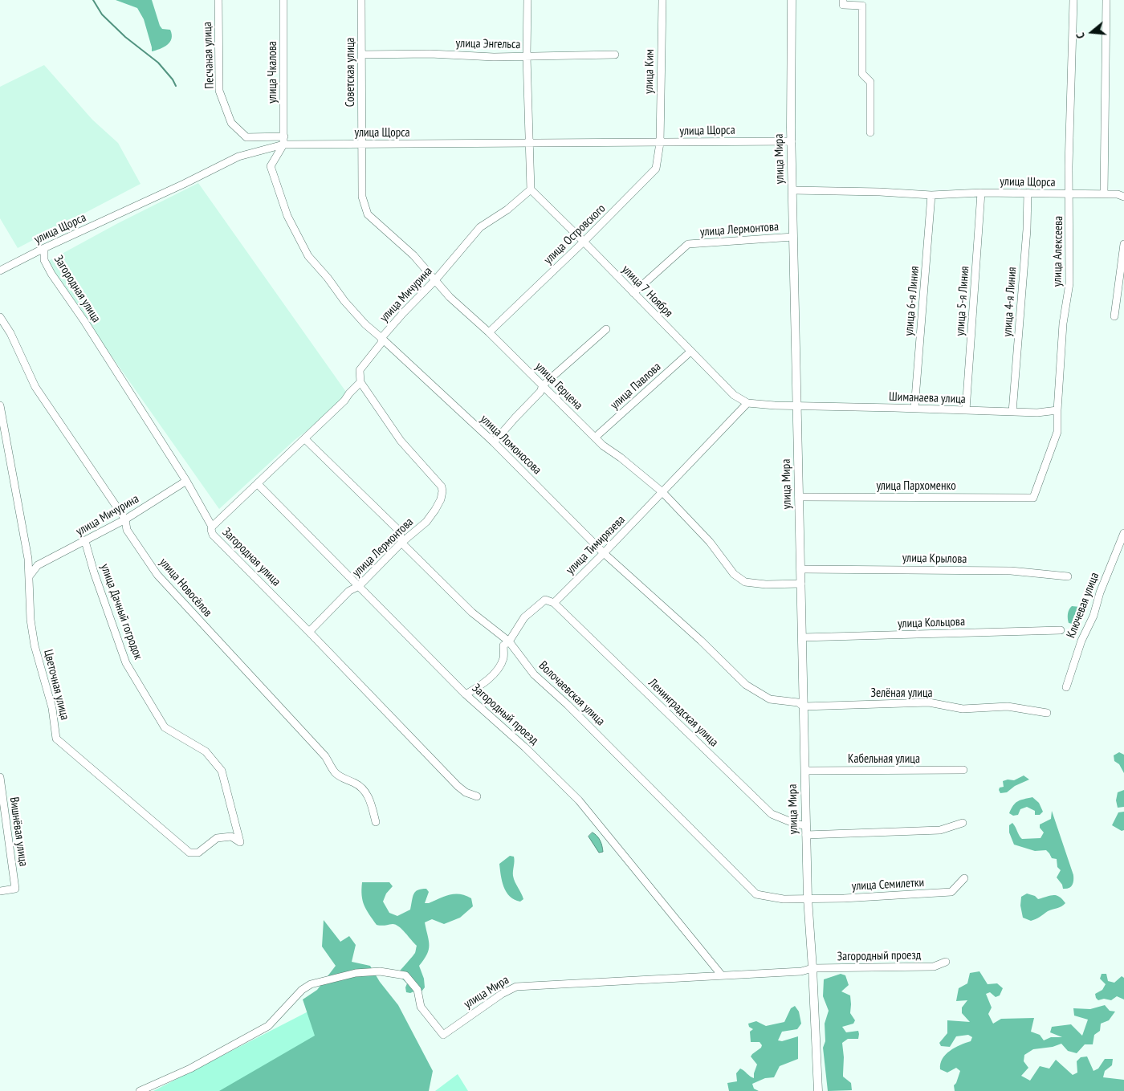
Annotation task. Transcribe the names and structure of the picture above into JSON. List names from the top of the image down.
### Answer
{
  "streets": {
    "main road": ["улица Мира"],
    "street": [
      "улица Энгельса",
      "Песчаная улица",
      "улица Ким",
      "улица Чкалова",
      "Советская улица",
      "улица Щорса",
      "улица Лермонтова",
      "улица Островского",
      "улица Алексеева",
      "Загородная улица",
      "улица 7 Ноября",
      "улица Мичурина",
      "улица 6-я Линия",
      "улица 5-я Линия",
      "улица 4-я Линия",
      "улица Герцена",
      "улица Павлова",
      "Шиманаева улица",
      "улица Ломоносова",
      "улица Пархоменко",
      "улица Тимирязева",
      "улица Крылова",
      "улица Новосёлов",
      "Ключевая улица",
      "улица Дачный гогродок",
      "улица Кольцова",
      "Цветочная улица",
      "Волочаевская улица",
      "Зелёная улица",
      "Ленинградская улица",
      "Загородный проезд",
      "Кабельная улица",
      "Вишнёвая улица",
      "улица Семилетки"
    ]
  },
  "crossings": [
    ["улица Энгельса", "Советская улица"],
    ["Песчаная улица", "улица Чкалова"],
    ["улица Ким", "улица Щорса"],
    ["улица Ким", "улица Островского"],
    ["улица Чкалова", "улица Щорса"],
    ["улица Чкалова", "улица Ломоносова"],
    ["Советская улица", "улица Щорса"],
    ["Советская улица", "улица Герцена"],
    ["улица Щорса", "улица Мира"],
    ["улица Щорса", "улица Островского"],
    ["улица Щорса", "улица Алексеева"],
    ["улица Щорса", "Загородная улица"],
    ["улица Щорса", "улица 6-я Линия"],
    ["улица Щорса", "улица 5-я Линия"],
    ["улица Щорса", "улица 4-я Линия"],
    ["улица Щорса", "улица Герцена"],
    ["улица Щорса", "улица Ломоносова"],
    ["улица Мира", "улица Лермонтова"],
    ["улица Мира", "улица 7 Ноября"],
    ["улица Мира", "улица Герцена"],
    ["улица Мира", "Шиманаева улица"],
    ["улица Мира", "улица Ломоносова"],
    ["улица Мира", "улица Пархоменко"],
    ["улица Мира", "улица Крылова"],
    ["улица Мира", "улица Кольцова"],
    ["улица Мира", "Волочаевская улица"],
    ["улица Мира", "Зелёная улица"],
    ["улица Мира", "Ленинградская улица"],
    ["улица Мира", "Загородный проезд"],
    ["улица Мира", "Кабельная улица"],
    ["улица Мира", "улица Семилетки"],
    ["улица Лермонтова", "Загородная улица"],
    ["улица Лермонтова", "улица 7 Ноября"],
    ["улица Лермонтова", "улица Мичурина"],
    ["улица Лермонтова", "Волочаевская улица"],
    ["улица Лермонтова", "Загородный проезд"],
    ["улица Островского", "улица 7 Ноября"],
    ["улица Островского", "улица Герцена"],
    ["улица Алексеева", "Шиманаева улица"],
    ["улица Алексеева", "улица Пархоменко"],
    ["Загородная улица", "улица Мичурина"],
    ["улица 7 Ноября", "улица Мичурина"],
    ["улица 7 Ноября", "улица Павлова"],
    ["улица 7 Ноября", "Шиманаева улица"],
    ["улица 7 Ноября", "улица Тимирязева"],
    ["улица Мичурина", "улица Герцена"],
    ["улица Мичурина", "улица Ломоносова"],
    ["улица Мичурина", "улица Новосёлов"],
    ["улица Мичурина", "улица Дачный гогродок"],
    ["улица Мичурина", "Цветочная улица"],
    ["улица Мичурина", "Волочаевская улица"],
    ["улица Мичурина", "Загородный проезд"],
    ["улица 6-я Линия", "Шиманаева улица"],
    ["улица 5-я Линия", "Шиманаева улица"],
    ["улица 4-я Линия", "Шиманаева улица"],
    ["улица Герцена", "улица Павлова"],
    ["улица Герцена", "улица Тимирязева"],
    ["улица Ломоносова", "улица Тимирязева"],
    ["улица Ломоносова", "Зелёная улица"],
    ["улица Тимирязева", "Волочаевская улица"],
    ["улица Тимирязева", "Ленинградская улица"],
    ["улица Тимирязева", "Загородный проезд"],
    ["улица Дачный гогродок", "Цветочная улица"],
    ["Волочаевская улица", "улица Семилетки"]
  ],
  "north": "left"
}
